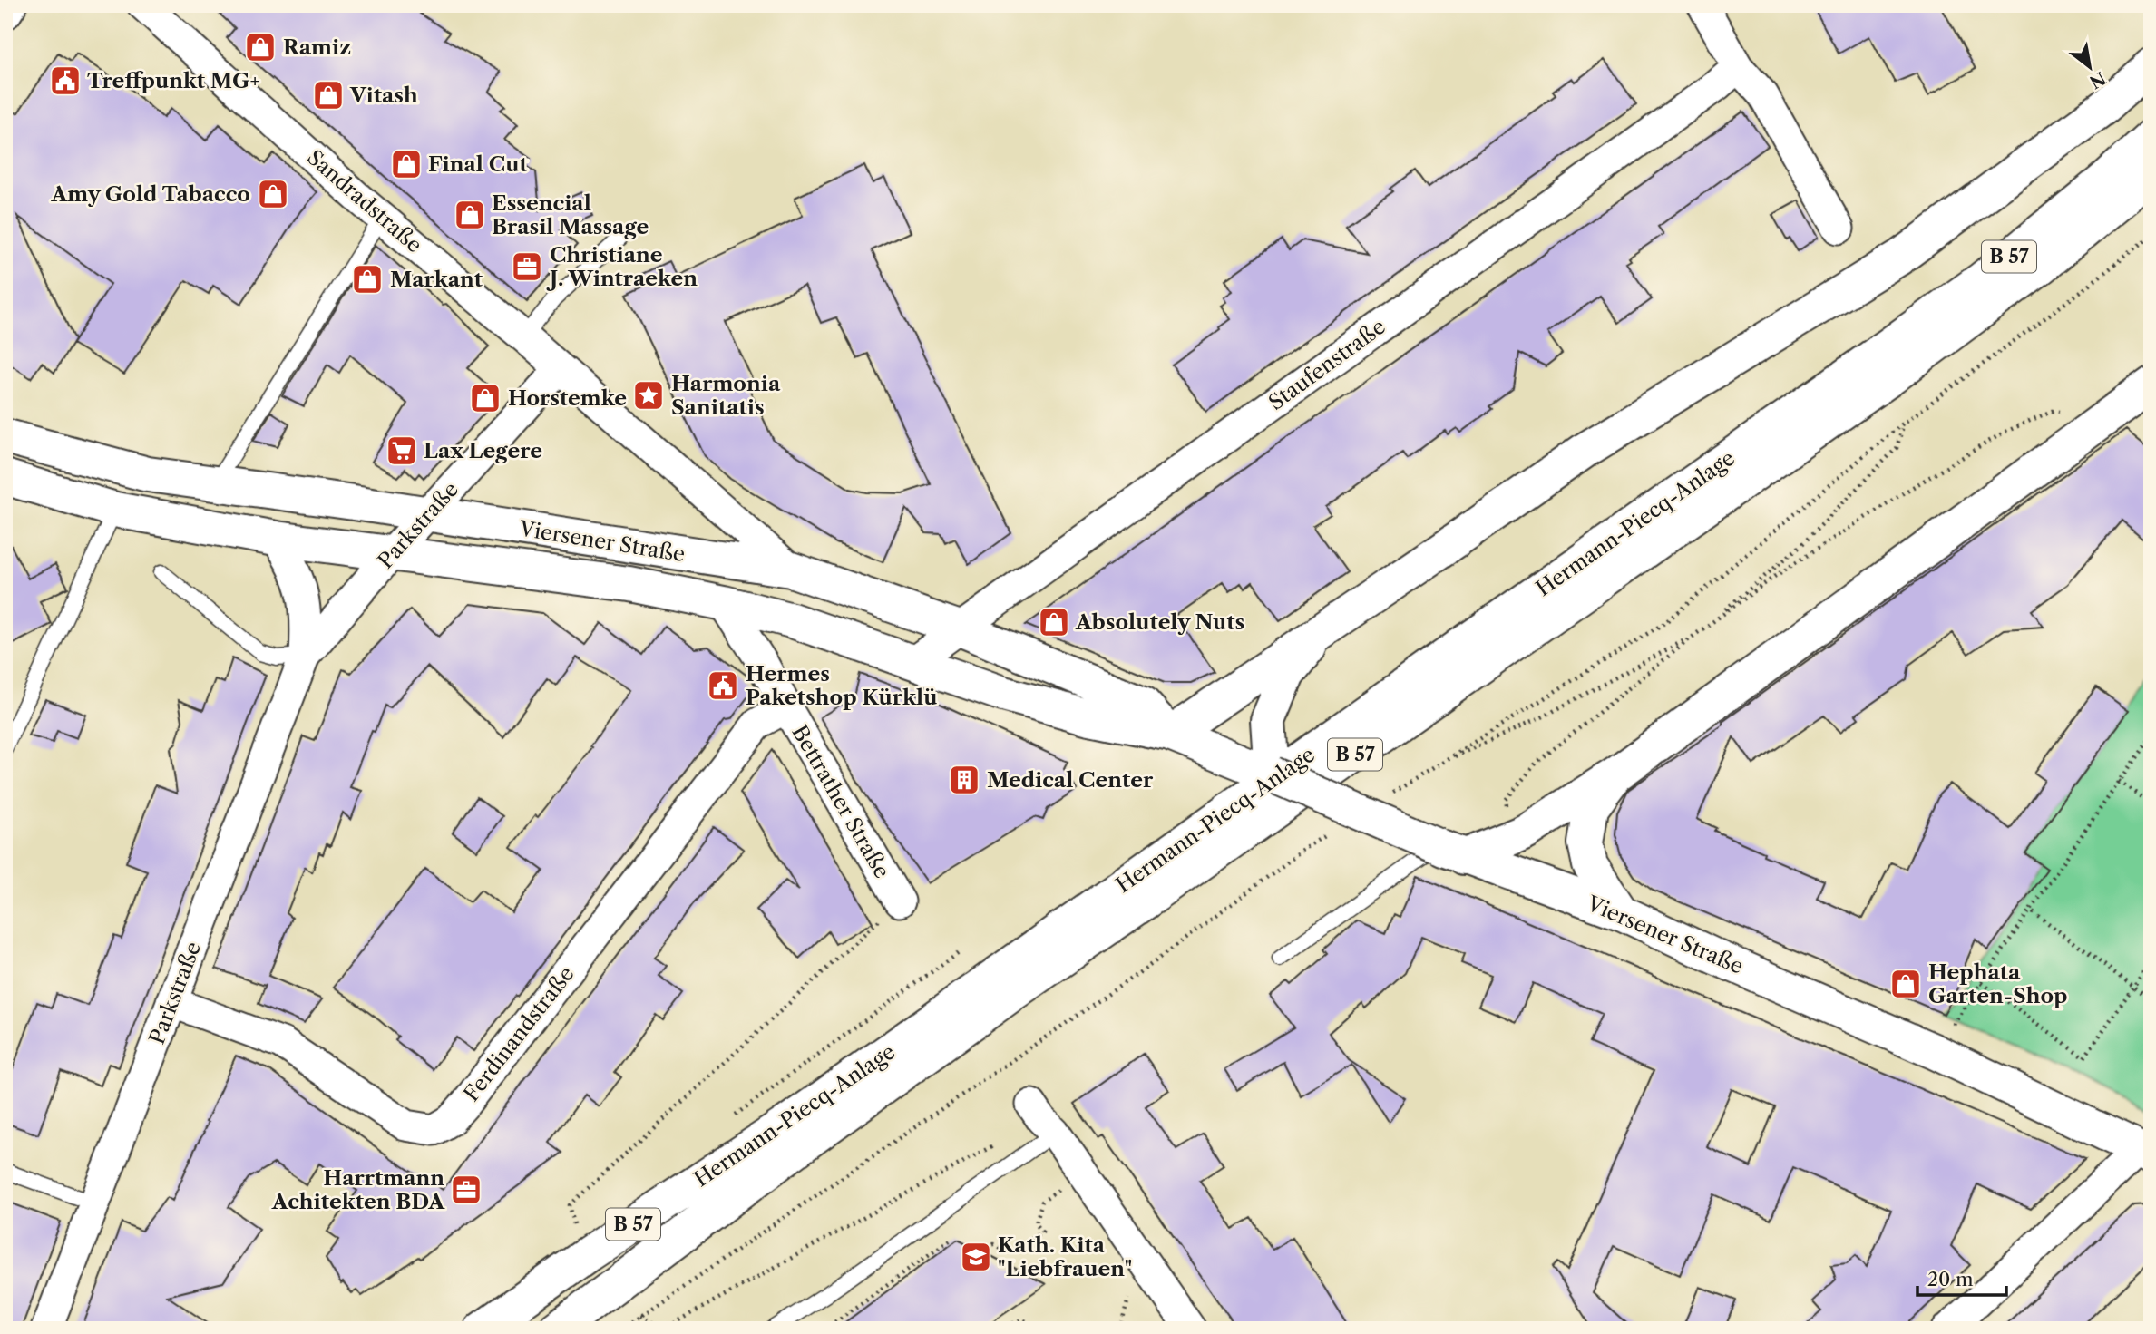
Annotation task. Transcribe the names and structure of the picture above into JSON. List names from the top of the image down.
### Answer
{
  "streets": {
    "main road": ["B 57", "Hermann-Piecq-Anlage", "Viersener Straße"],
    "street": [
      "Sandradstraße",
      "Staufenstraße",
      "Parkstraße",
      "Bettrather Straße",
      "Ferdinandstraße"
    ]
  },
  "crossings": [
    ["Sandradstraße", "Parkstraße"],
    ["Sandradstraße", "Viersener Straße"],
    ["Staufenstraße", "Viersener Straße"],
    ["Parkstraße", "Viersener Straße"],
    ["Parkstraße", "Ferdinandstraße"],
    ["Viersener Straße", "Bettrather Straße"],
    ["Bettrather Straße", "Ferdinandstraße"]
  ],
  "places": {
    "shop": [
      "Ramiz",
      "Vitash",
      "Final Cut",
      "Amy Gold Tabacco",
      "Essencial Brasil Massage",
      "Markant",
      "Horstemke",
      "Absolutely Nuts",
      "Hephata Garten-Shop"
    ],
    "public building": ["Treffpunkt MG+", "Hermes Paketshop Kürklü"],
    "office": ["Christiane J. Wintraeken", "Harrtmann Achitekten BDA"],
    "place": ["Harmonia Sanitatis"],
    "supermarket": ["Lax Legere"],
    "building": ["Medical Center"],
    "school or university": ["Kath. Kita \"Liebfrauen\""]
  },
  "scale_bar": "20 m",
  "north": "bottom right"
}
